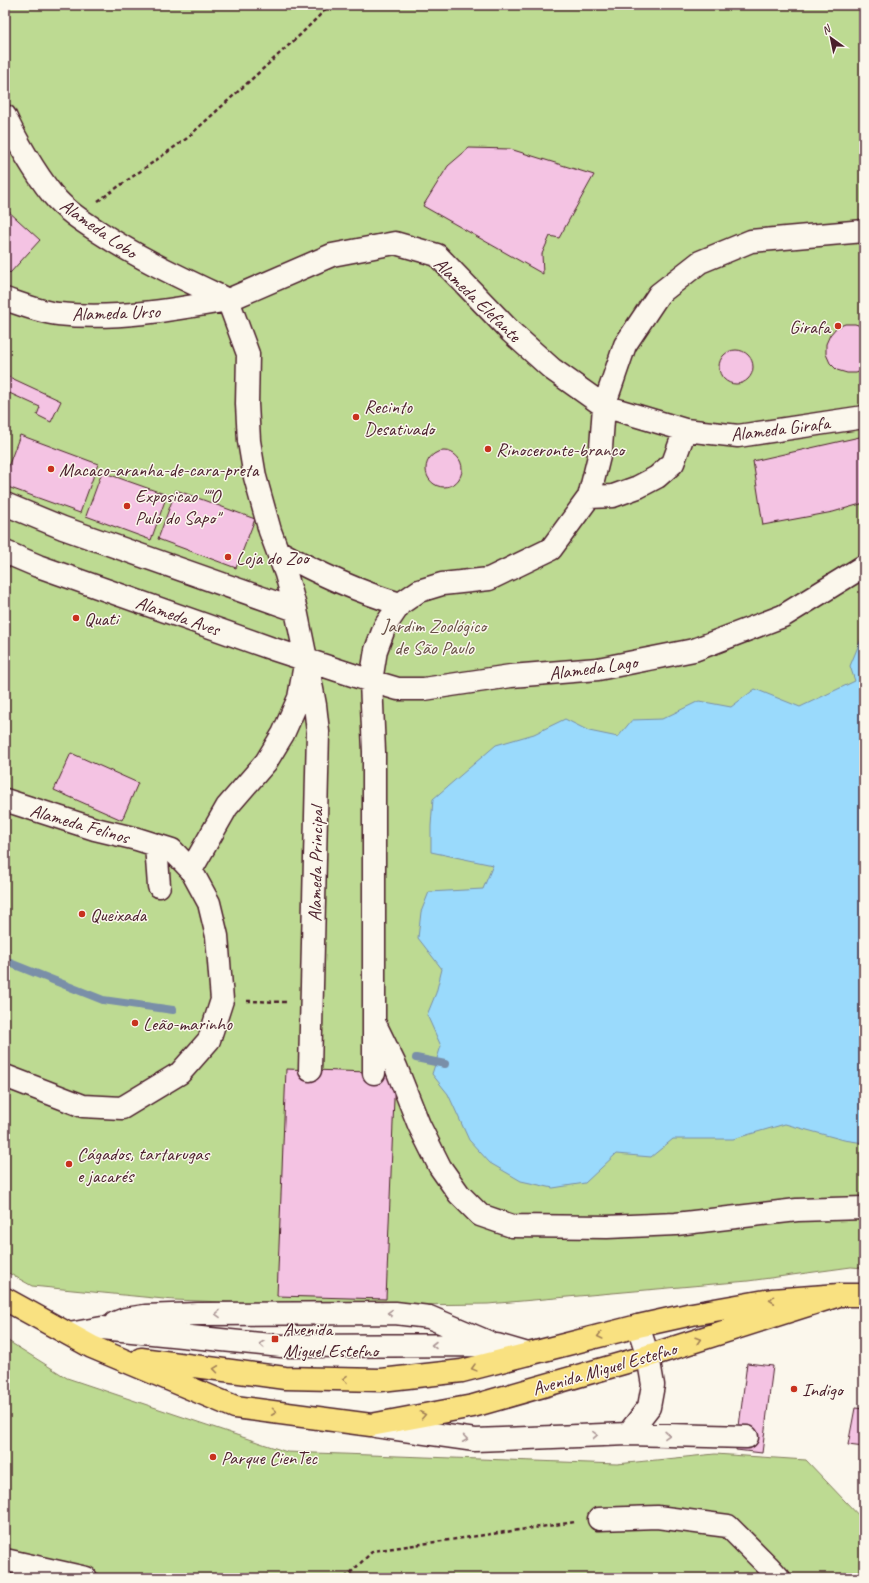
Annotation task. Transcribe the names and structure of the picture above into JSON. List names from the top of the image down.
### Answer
{
  "streets": {
    "main road": ["Avenida Miguel Estefno"],
    "street": [
      "Alameda Lobo",
      "Alameda Elefante",
      "Alameda Urso",
      "Alameda Girafa",
      "Alameda Aves",
      "Alameda Lago",
      "Alameda Felinos",
      "Alameda Principal"
    ]
  },
  "crossings": [
    ["Alameda Lobo", "Alameda Elefante"],
    ["Alameda Lobo", "Alameda Urso"],
    ["Alameda Elefante", "Alameda Urso"],
    ["Alameda Elefante", "Alameda Girafa"],
    ["Alameda Aves", "Alameda Lago"],
    ["Alameda Aves", "Alameda Principal"],
    ["Alameda Lago", "Alameda Principal"]
  ],
  "parks": ["Jardim Zoológico de São Paulo"],
  "places": {
    "other": [
      "Girafa",
      "Recinto Desativado",
      "Rinoceronte-branco",
      "Macaco-aranha-de-cara-preta",
      "Exposicao \"\"O Pulo do Sapo\"",
      "Loja do Zoo",
      "Quati",
      "Queixada",
      "Leão-marinho",
      "Cágados, tartarugas e jacarés",
      "Indigo",
      "Parque CienTec"
    ],
    "transit": ["Avenida Miguel Estefno"]
  },
  "north": "top left"
}
